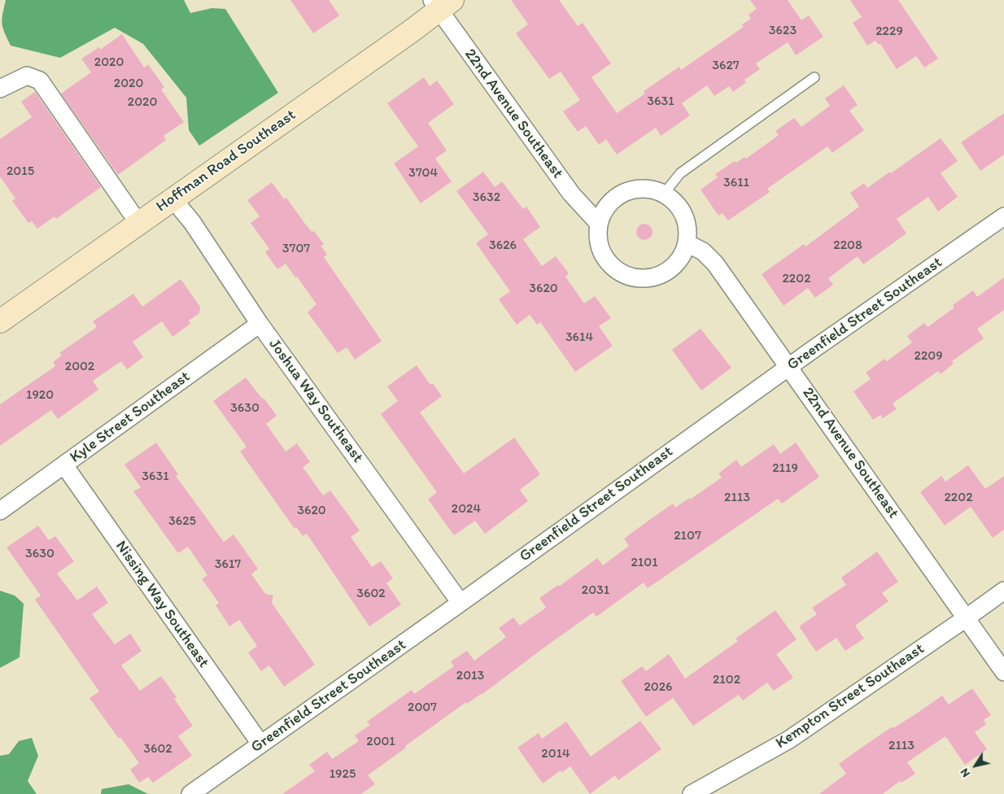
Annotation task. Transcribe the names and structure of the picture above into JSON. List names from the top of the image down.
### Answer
{
  "streets": {
    "street": [
      "22nd Avenue Southeast",
      "Hoffman Road Southeast",
      "Greenfield Street Southeast",
      "Joshua Way Southeast",
      "Kyle Street Southeast",
      "Nissing Way Southeast",
      "Kempton Street Southeast"
    ]
  },
  "crossings": [
    ["22nd Avenue Southeast", "Hoffman Road Southeast"],
    ["22nd Avenue Southeast", "Greenfield Street Southeast"],
    ["22nd Avenue Southeast", "Kempton Street Southeast"],
    ["Hoffman Road Southeast", "Joshua Way Southeast"],
    ["Greenfield Street Southeast", "Joshua Way Southeast"],
    ["Greenfield Street Southeast", "Nissing Way Southeast"],
    ["Joshua Way Southeast", "Kyle Street Southeast"],
    ["Kyle Street Southeast", "Nissing Way Southeast"]
  ],
  "house_numbers": [
    "3623",
    "2229",
    "2020",
    "3627",
    "2020",
    "3631",
    "2020",
    "2015",
    "3704",
    "3611",
    "3632",
    "3626",
    "2208",
    "3707",
    "2202",
    "3620",
    "3614",
    "2209",
    "2002",
    "1920",
    "3630",
    "2119",
    "3631",
    "2113",
    "2202",
    "2024",
    "3620",
    "3625",
    "2107",
    "3630",
    "2101",
    "3617",
    "2031",
    "3602",
    "2013",
    "2102",
    "2026",
    "2007",
    "2001",
    "2113",
    "3602",
    "2014",
    "1925"
  ],
  "north": "bottom left"
}
